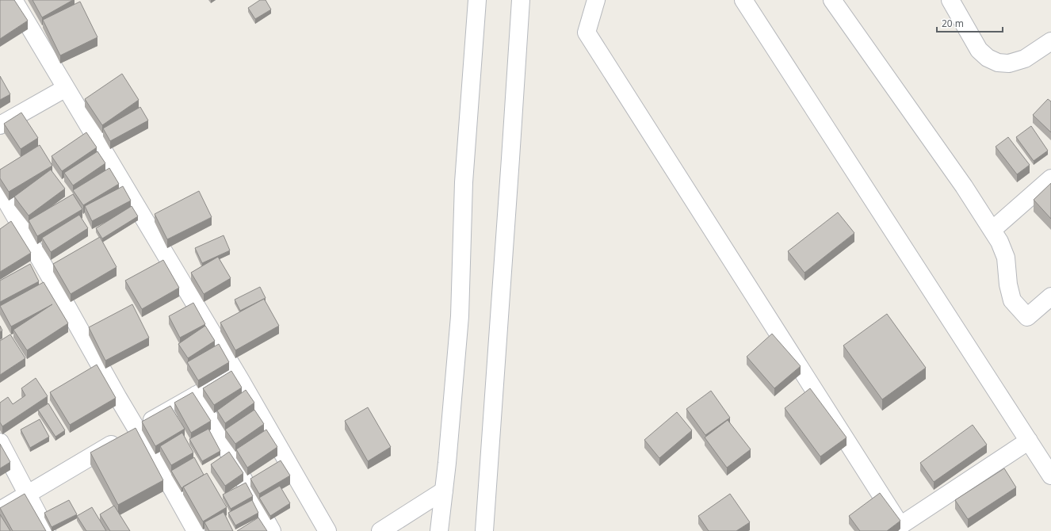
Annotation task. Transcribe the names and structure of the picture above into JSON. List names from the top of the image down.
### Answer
{
  "scale_bar": "20 m"
}
